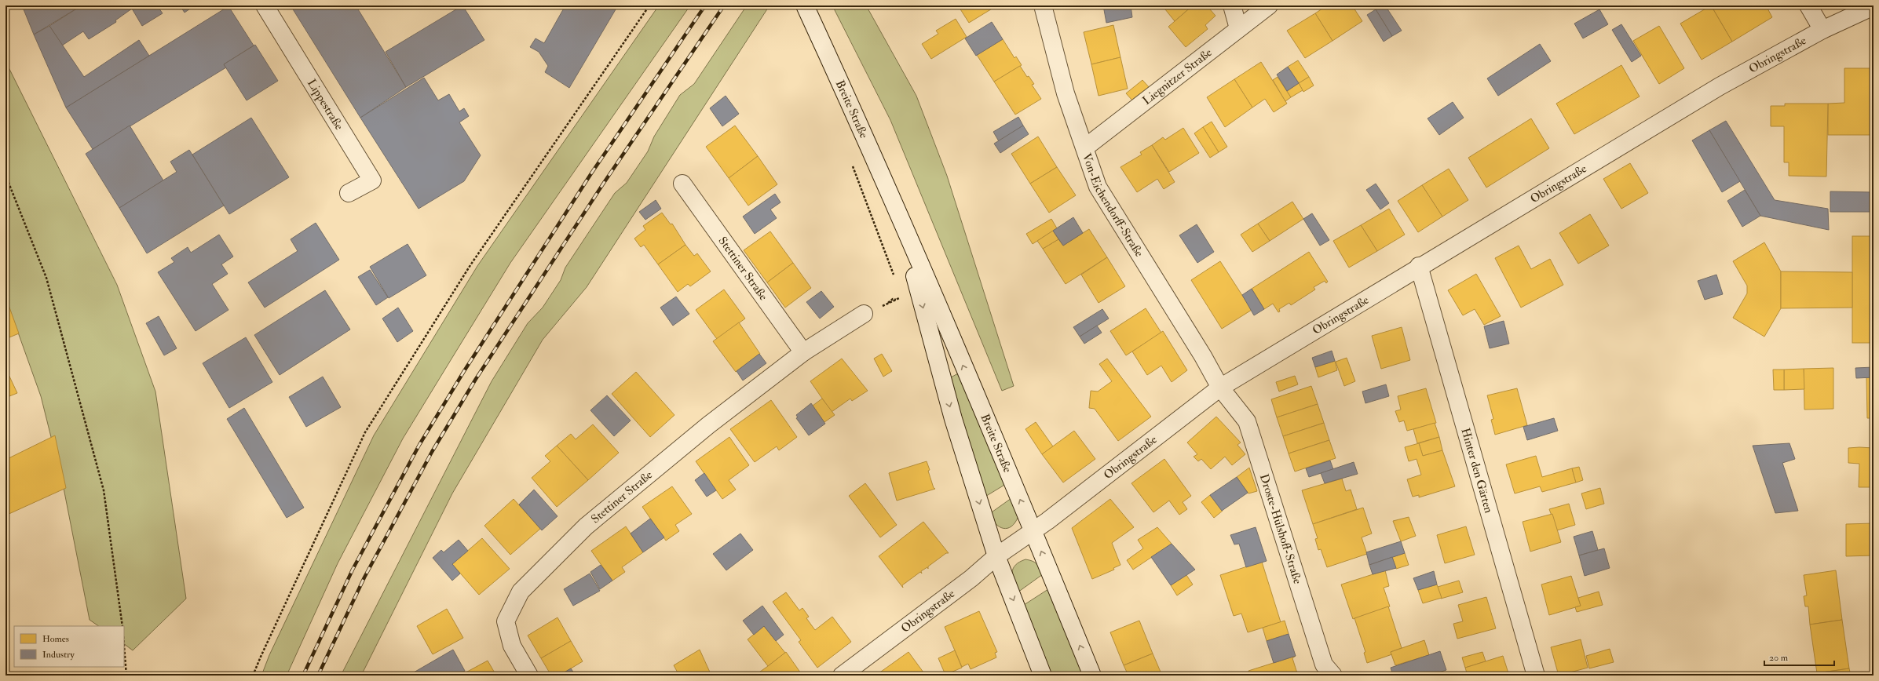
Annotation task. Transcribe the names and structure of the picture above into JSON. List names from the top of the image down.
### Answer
{
  "streets": {
    "street": [
      "Obringstraße",
      "Liegnitzer Straße",
      "Lippestraße",
      "Breite Straße",
      "Von-Eichendorff-Straße",
      "Stettiner Straße",
      "Hinter den Gärten",
      "Droste-Hülshoff-Straße"
    ]
  },
  "crossings": [
    ["Obringstraße", "Breite Straße"],
    ["Obringstraße", "Von-Eichendorff-Straße"],
    ["Obringstraße", "Hinter den Gärten"],
    ["Obringstraße", "Droste-Hülshoff-Straße"],
    ["Liegnitzer Straße", "Von-Eichendorff-Straße"],
    ["Von-Eichendorff-Straße", "Droste-Hülshoff-Straße"]
  ],
  "legend": ["Homes", "Industry"],
  "scale_bar": "20 m"
}
